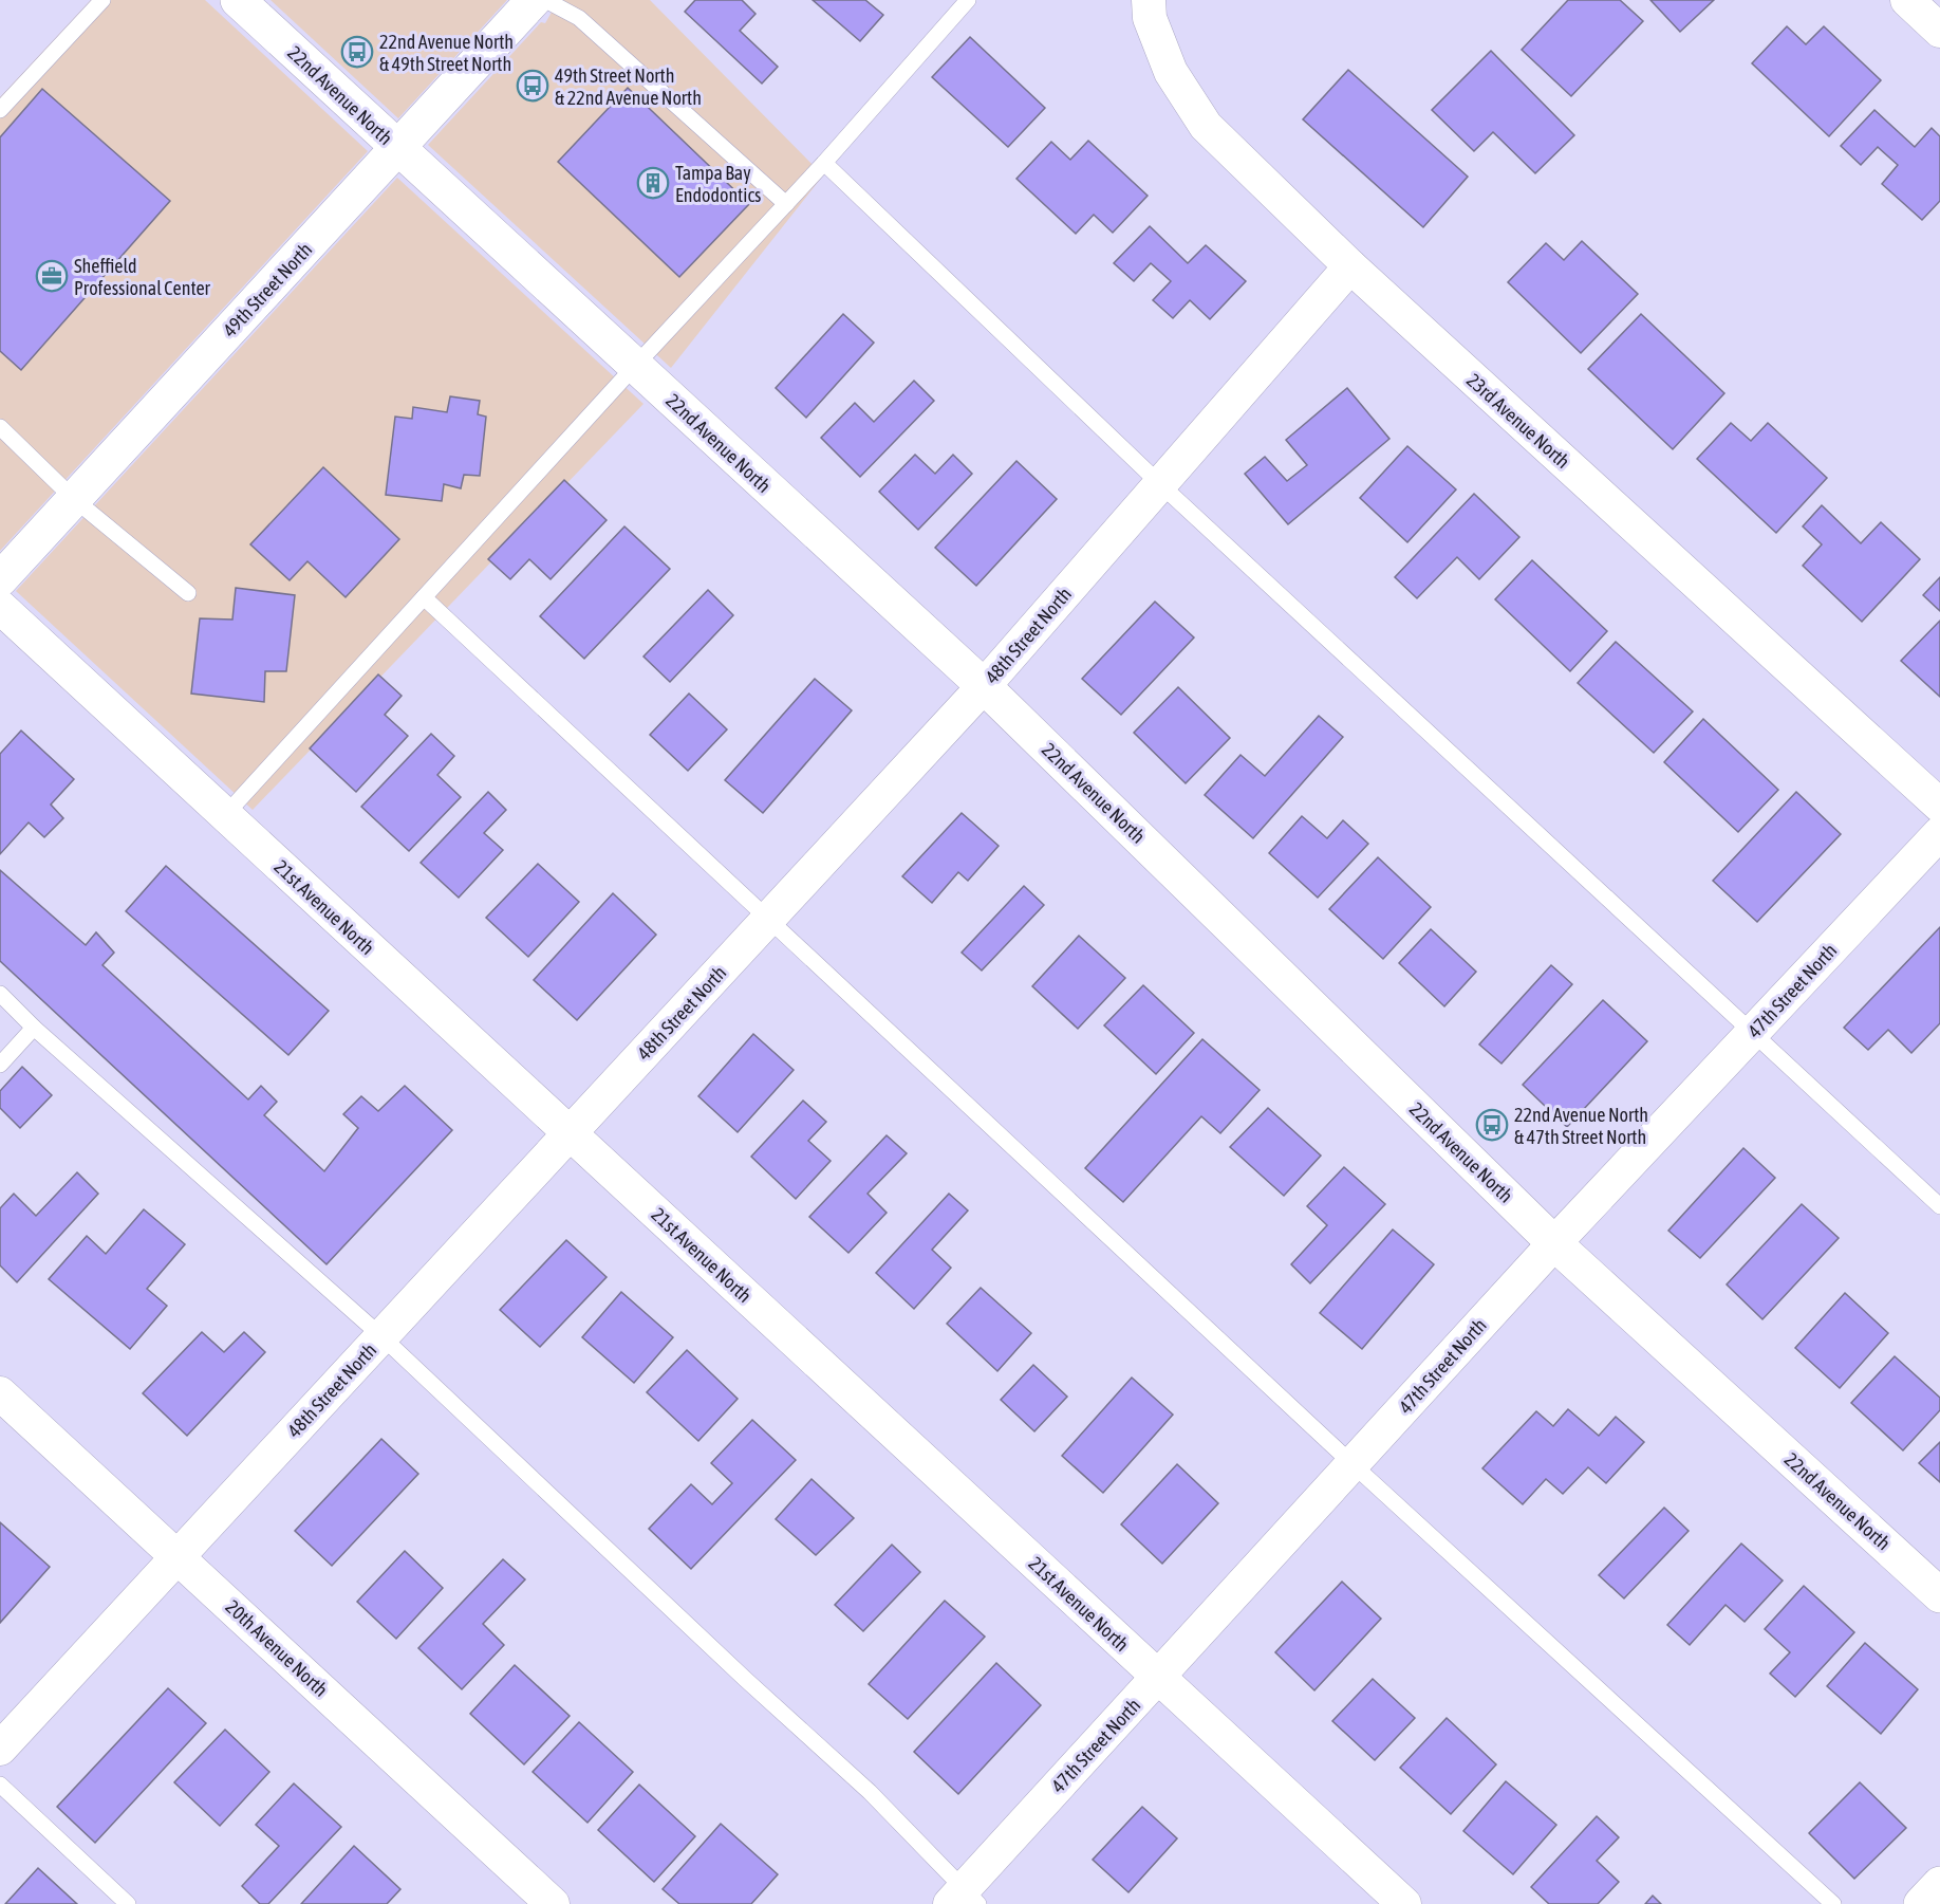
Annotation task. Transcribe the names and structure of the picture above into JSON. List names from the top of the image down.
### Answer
{
  "streets": {
    "main road": ["22nd Avenue North", "49th Street North"],
    "street": [
      "23rd Avenue North",
      "48th Street North",
      "21st Avenue North",
      "47th Street North",
      "20th Avenue North"
    ]
  },
  "crossings": [
    ["22nd Avenue North", "49th Street North"],
    ["22nd Avenue North", "48th Street North"],
    ["22nd Avenue North", "47th Street North"],
    ["23rd Avenue North", "48th Street North"],
    ["48th Street North", "21st Avenue North"],
    ["48th Street North", "20th Avenue North"],
    ["21st Avenue North", "47th Street North"]
  ],
  "places": {
    "bus stop": ["22nd Avenue North & 49th Street North", "49th Street North & 22nd Avenue North", "22nd Avenue North & 47th Street North"],
    "building": ["Tampa Bay Endodontics"],
    "office": ["Sheffield Professional Center"]
  }
}
